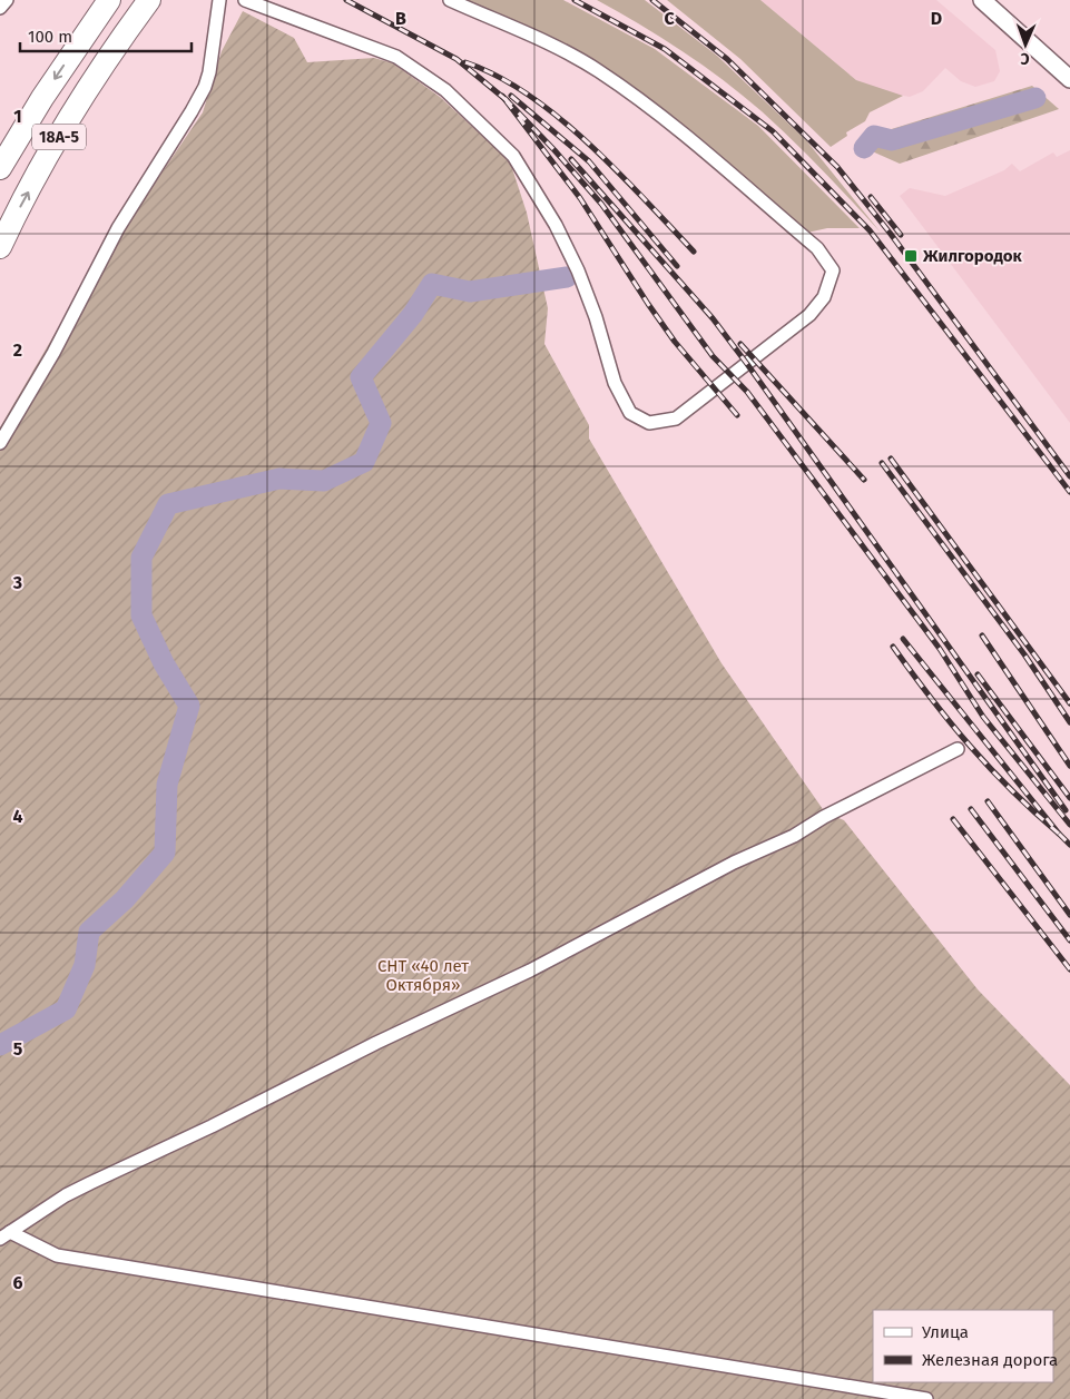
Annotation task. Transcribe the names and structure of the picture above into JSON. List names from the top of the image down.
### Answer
{
  "streets": {
    "highway": ["18А-5"]
  },
  "parks": ["СНТ «40 лет Октября»"],
  "places": {
    "transit": ["Жилгородок"]
  },
  "legend": ["Улица", "Железная дорога"],
  "scale_bar": "100 m",
  "north": "bottom",
  "grid": {
    "columns": ["B", "C", "D"],
    "rows": [
      "1",
      "2",
      "3",
      "4",
      "5",
      "6"
    ]
  }
}
